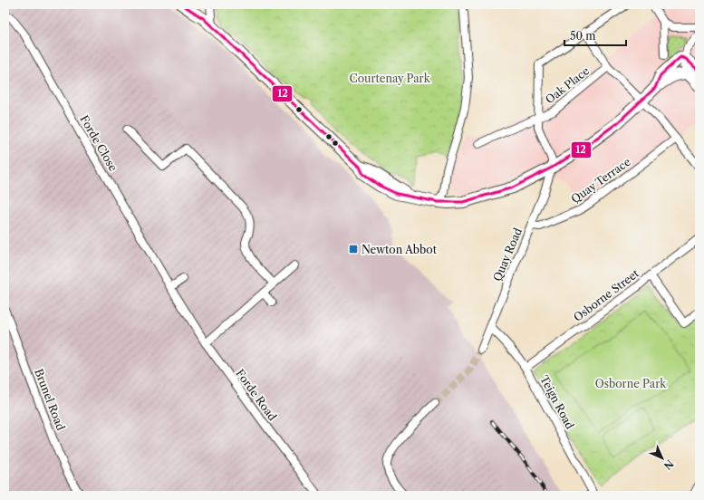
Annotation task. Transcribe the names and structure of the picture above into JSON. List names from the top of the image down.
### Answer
{
  "streets": {
    "street": [
      "Oak Place",
      "Forde Close",
      "Quay Terrace",
      "Quay Road",
      "Osborne Street",
      "Forde Road",
      "Brunel Road",
      "Teign Road"
    ]
  },
  "crossings": [
    ["Oak Place", "Quay Road"],
    ["Forde Close", "Forde Road"],
    ["Quay Terrace", "Quay Road"],
    ["Quay Road", "Teign Road"],
    ["Osborne Street", "Teign Road"]
  ],
  "parks": ["Courtenay Park", "Osborne Park"],
  "places": {
    "transit": ["Newton Abbot"]
  },
  "lines": ["transit line 12"],
  "scale_bar": "50 m",
  "north": "bottom right"
}
